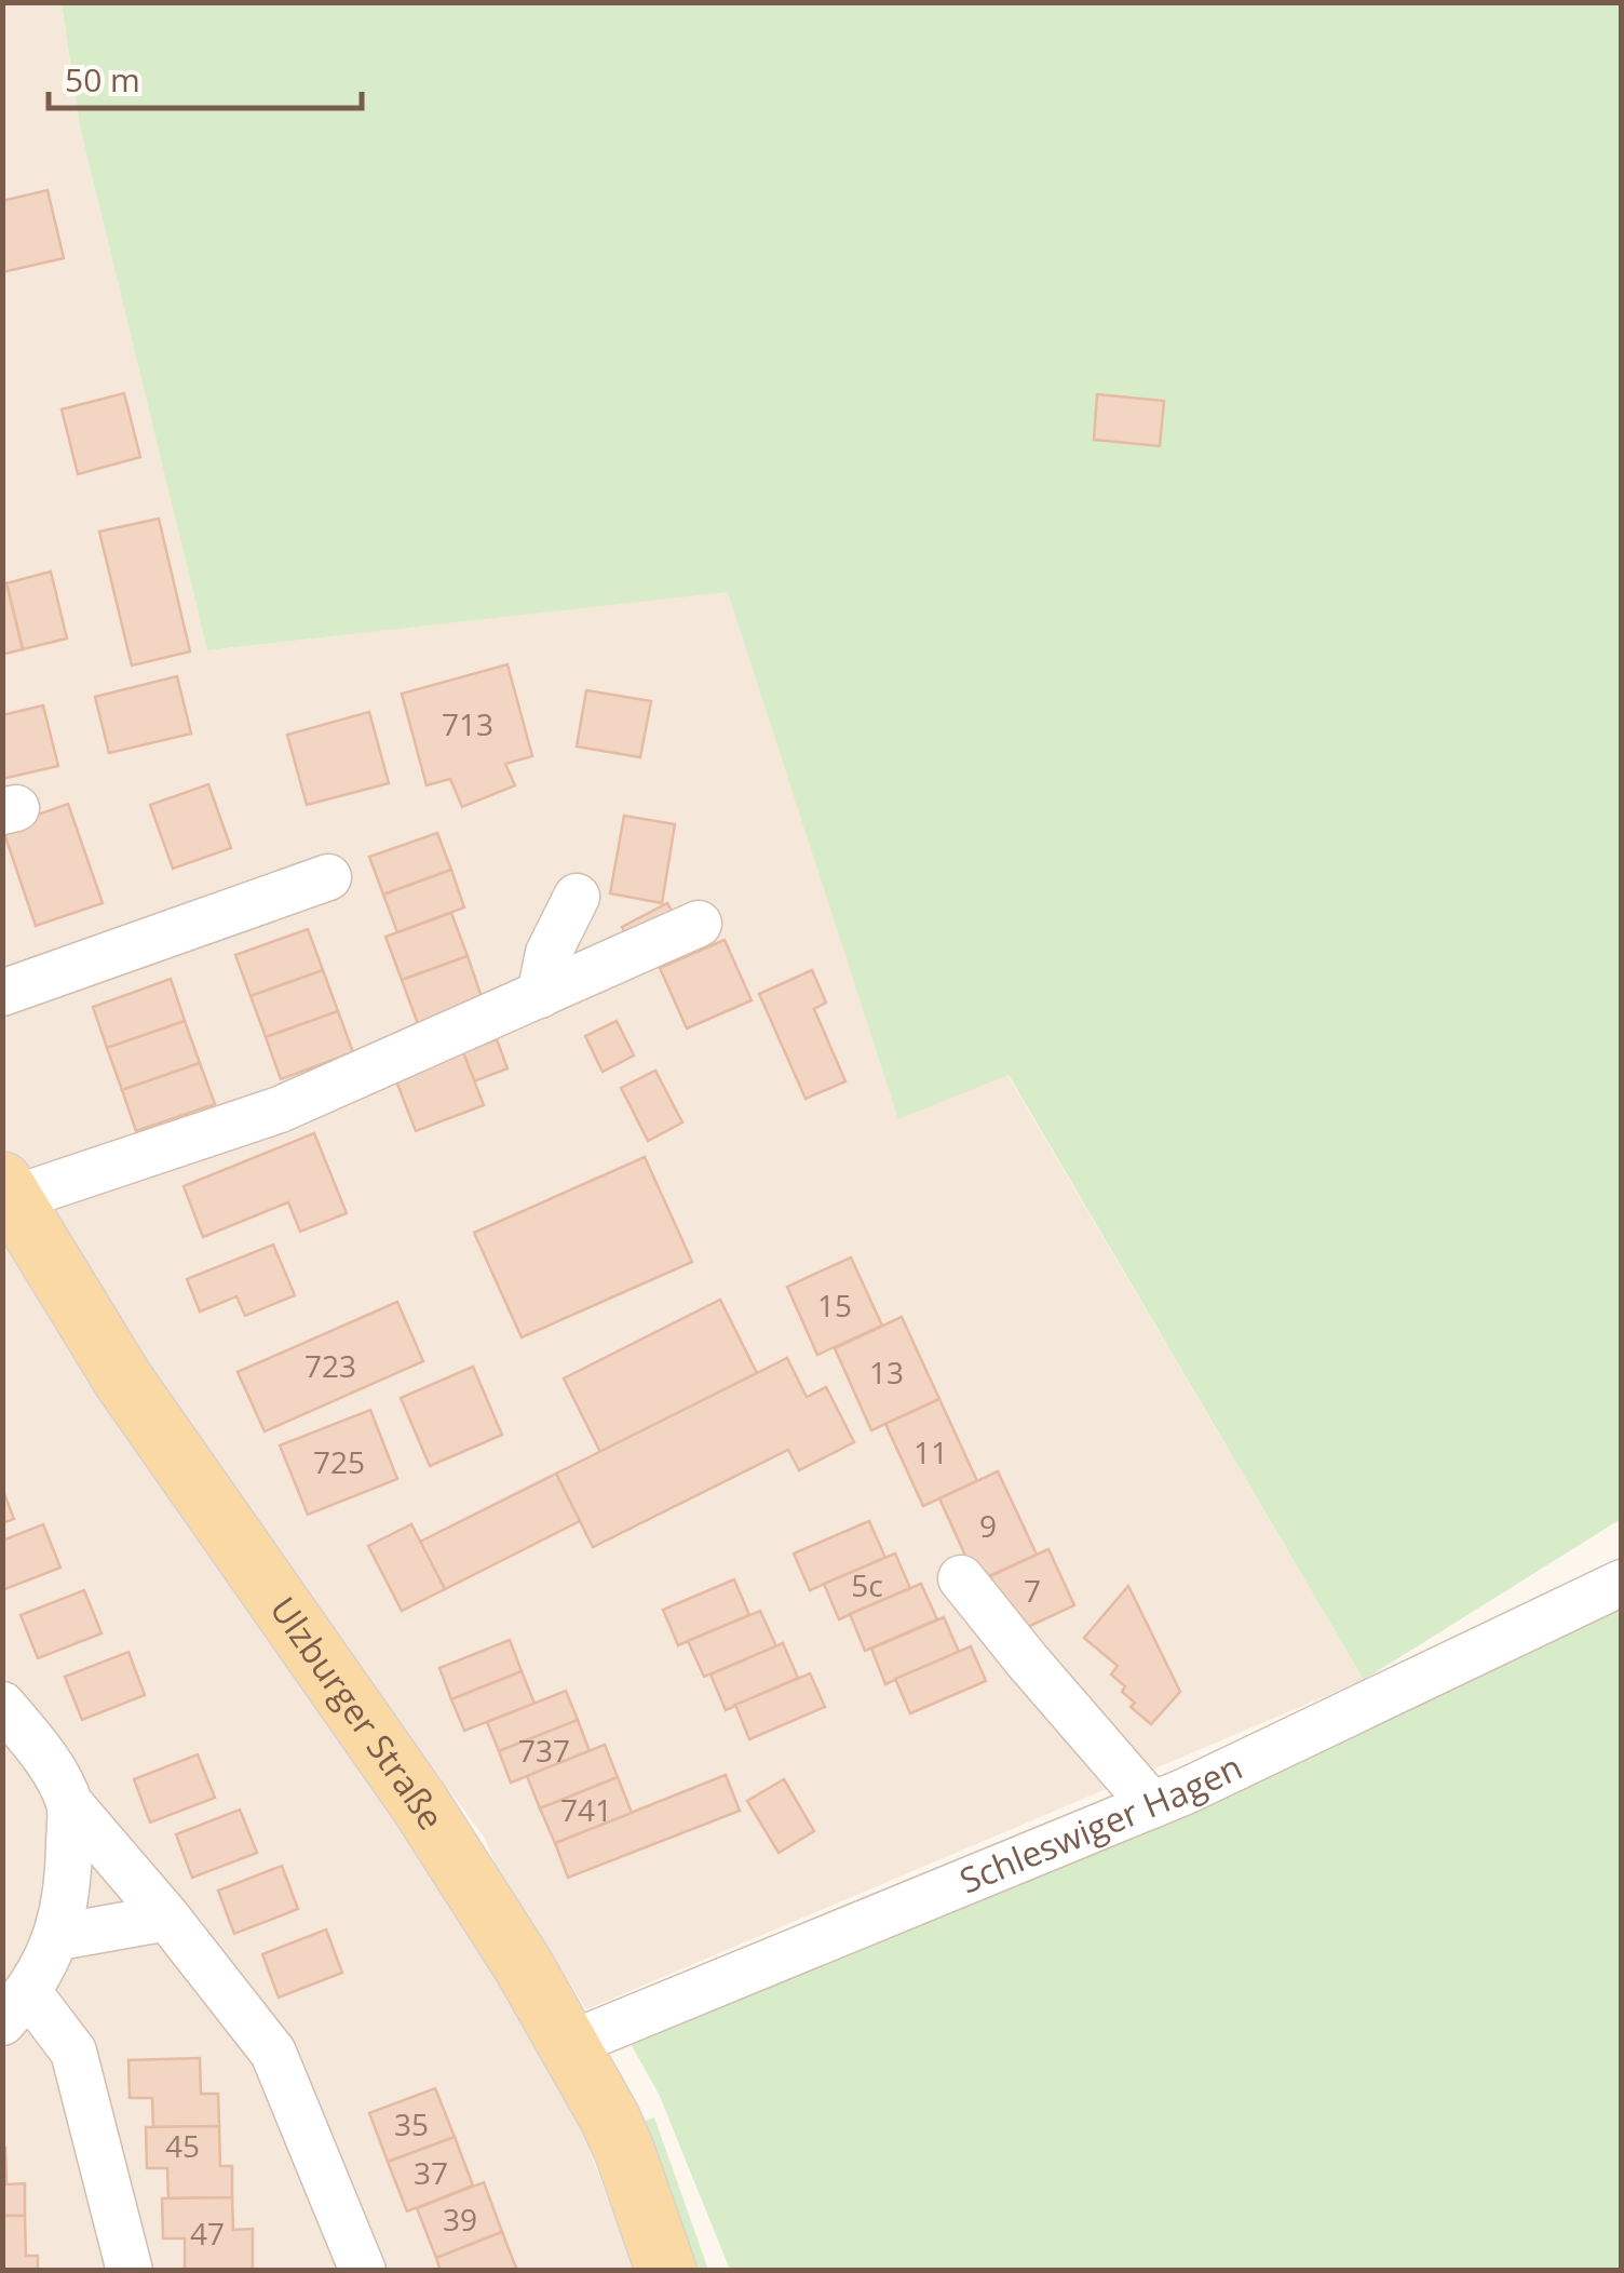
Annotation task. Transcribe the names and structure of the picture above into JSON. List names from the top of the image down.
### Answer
{
  "streets": {
    "main road": ["Ulzburger Straße"],
    "street": ["Schleswiger Hagen"]
  },
  "crossings": [
    ["Ulzburger Straße", "Schleswiger Hagen"]
  ],
  "house_numbers": [
    "713",
    "15",
    "723",
    "13",
    "11",
    "725",
    "9",
    "5c",
    "7",
    "737",
    "741",
    "35",
    "45",
    "37",
    "39",
    "47"
  ],
  "scale_bar": "50 m"
}
